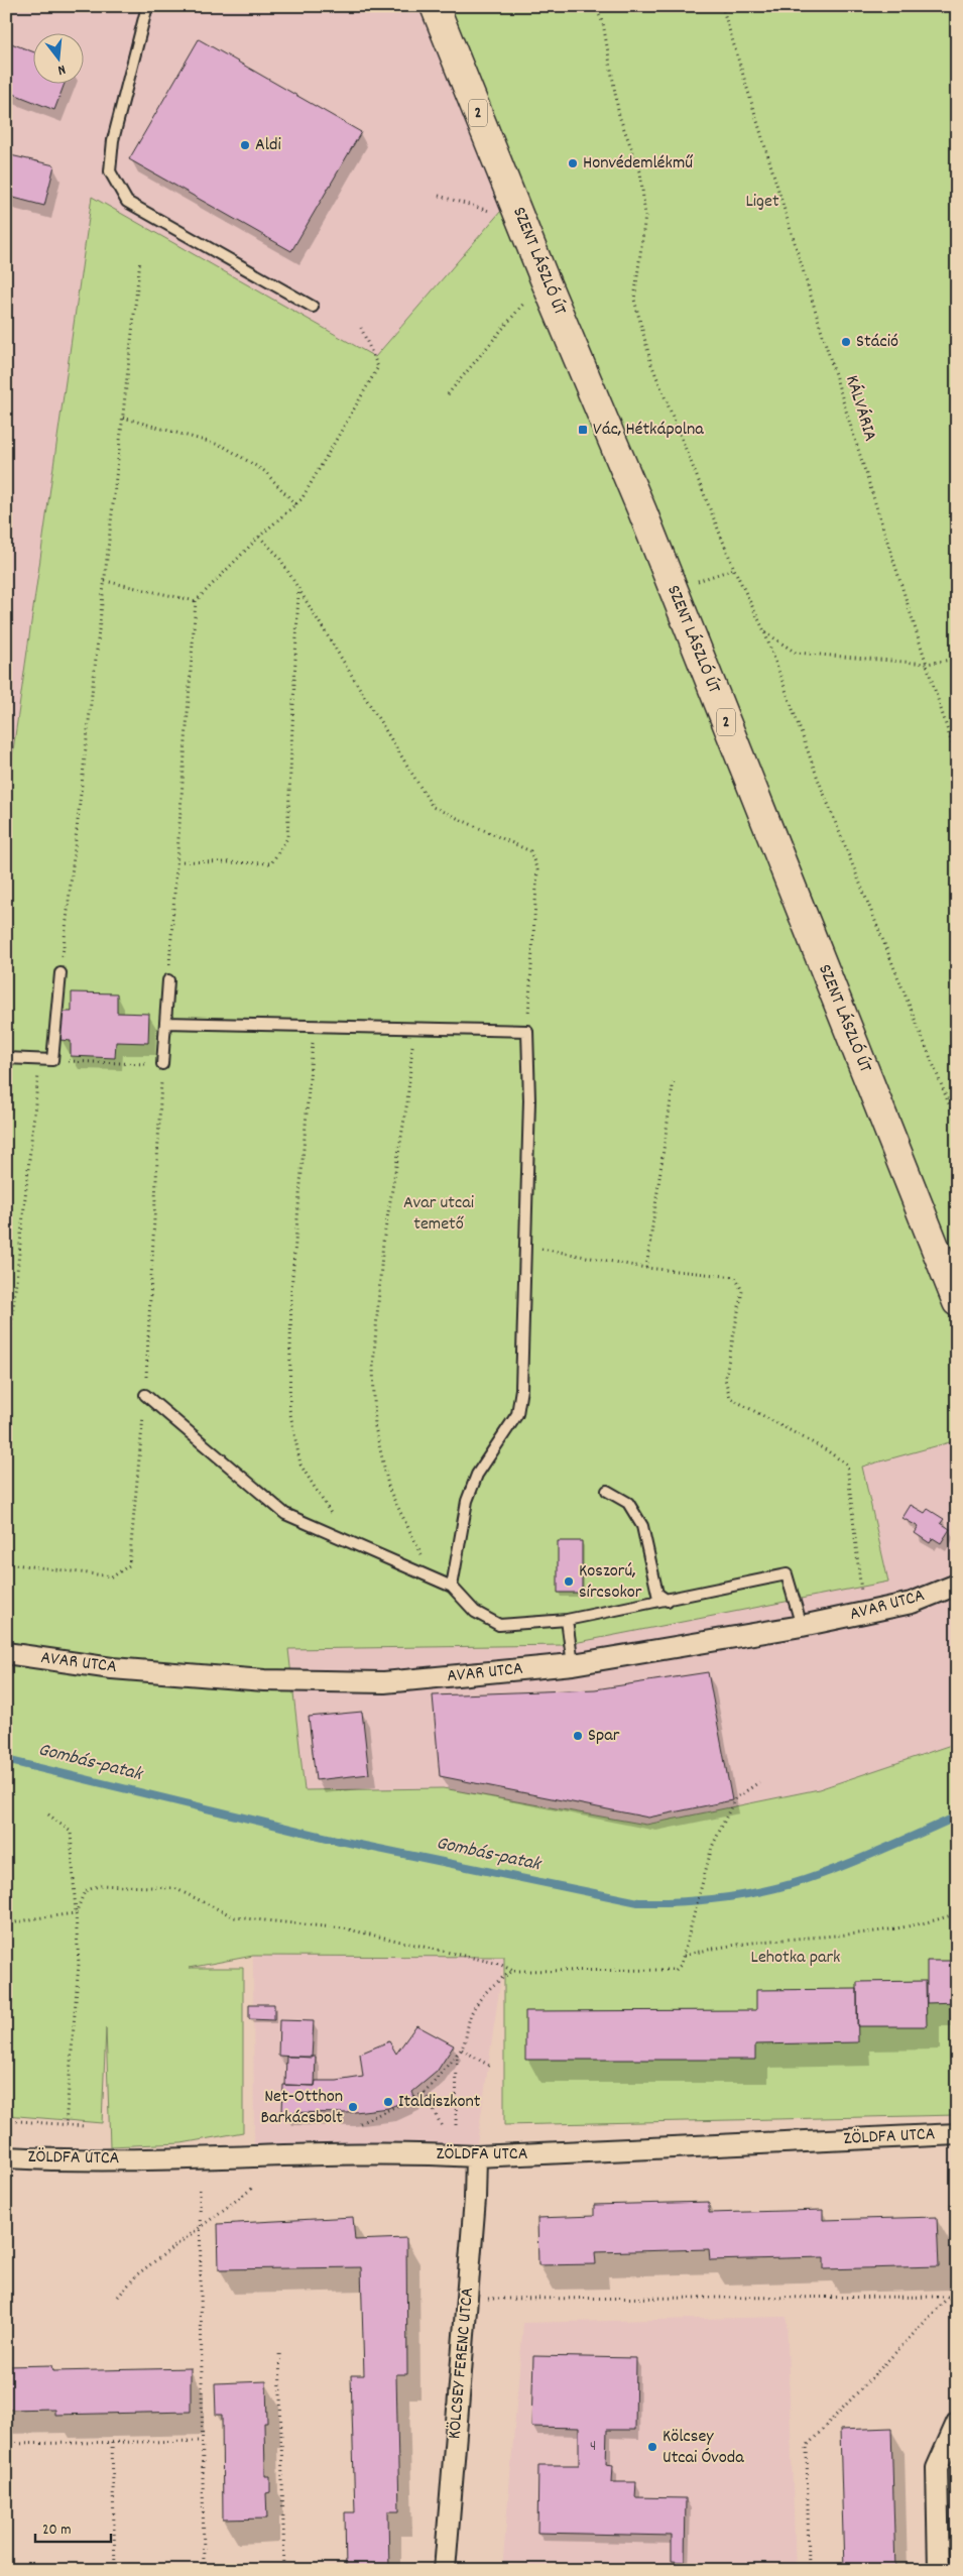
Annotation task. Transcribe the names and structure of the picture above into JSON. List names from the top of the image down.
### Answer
{
  "streets": {
    "main road": ["2", "SZENT LÁSZLÓ ÚT"],
    "street": ["AVAR UTCA", "ZÖLDFA UTCA", "KÖLCSEY FERENC UTCA"],
    "path": ["KÁLVÁRIA"]
  },
  "crossings": [
    ["ZÖLDFA UTCA", "KÖLCSEY FERENC UTCA"]
  ],
  "water": ["Gombás-patak"],
  "parks": ["Liget", "Avar utcai temető", "Lehotka park"],
  "places": {
    "other": [
      "Aldi",
      "Honvédemlékmű",
      "Stáció",
      "Koszorú, sírcsokor",
      "Spar",
      "Italdiszkont",
      "Net-Otthon Barkácsbolt",
      "Kölcsey Utcai Óvoda"
    ],
    "transit": ["Vác, Hétkápolna"]
  },
  "house_numbers": ["4"],
  "scale_bar": "20 m",
  "north": "bottom"
}
